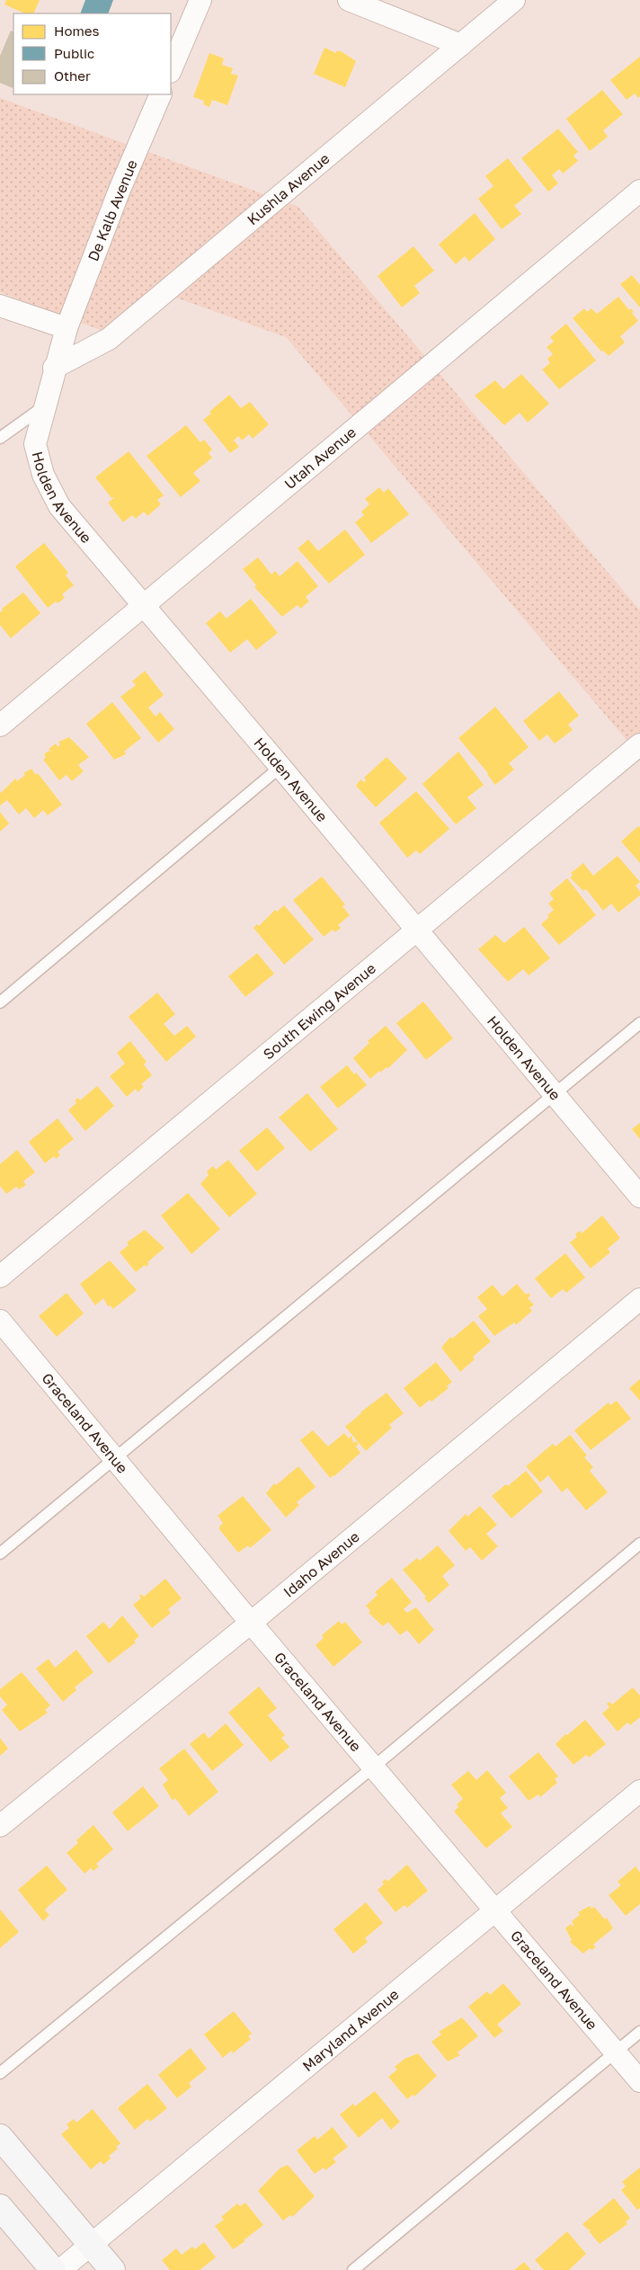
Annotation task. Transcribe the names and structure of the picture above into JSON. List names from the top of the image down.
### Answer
{
  "streets": {
    "street": [
      "Kushla Avenue",
      "De Kalb Avenue",
      "Utah Avenue",
      "Holden Avenue",
      "South Ewing Avenue",
      "Graceland Avenue",
      "Idaho Avenue",
      "Maryland Avenue"
    ]
  },
  "crossings": [
    ["Kushla Avenue", "Holden Avenue"],
    ["De Kalb Avenue", "Holden Avenue"],
    ["Utah Avenue", "Holden Avenue"],
    ["Holden Avenue", "South Ewing Avenue"],
    ["Graceland Avenue", "Idaho Avenue"],
    ["Graceland Avenue", "Maryland Avenue"]
  ],
  "legend": ["Homes", "Public", "Other"]
}
